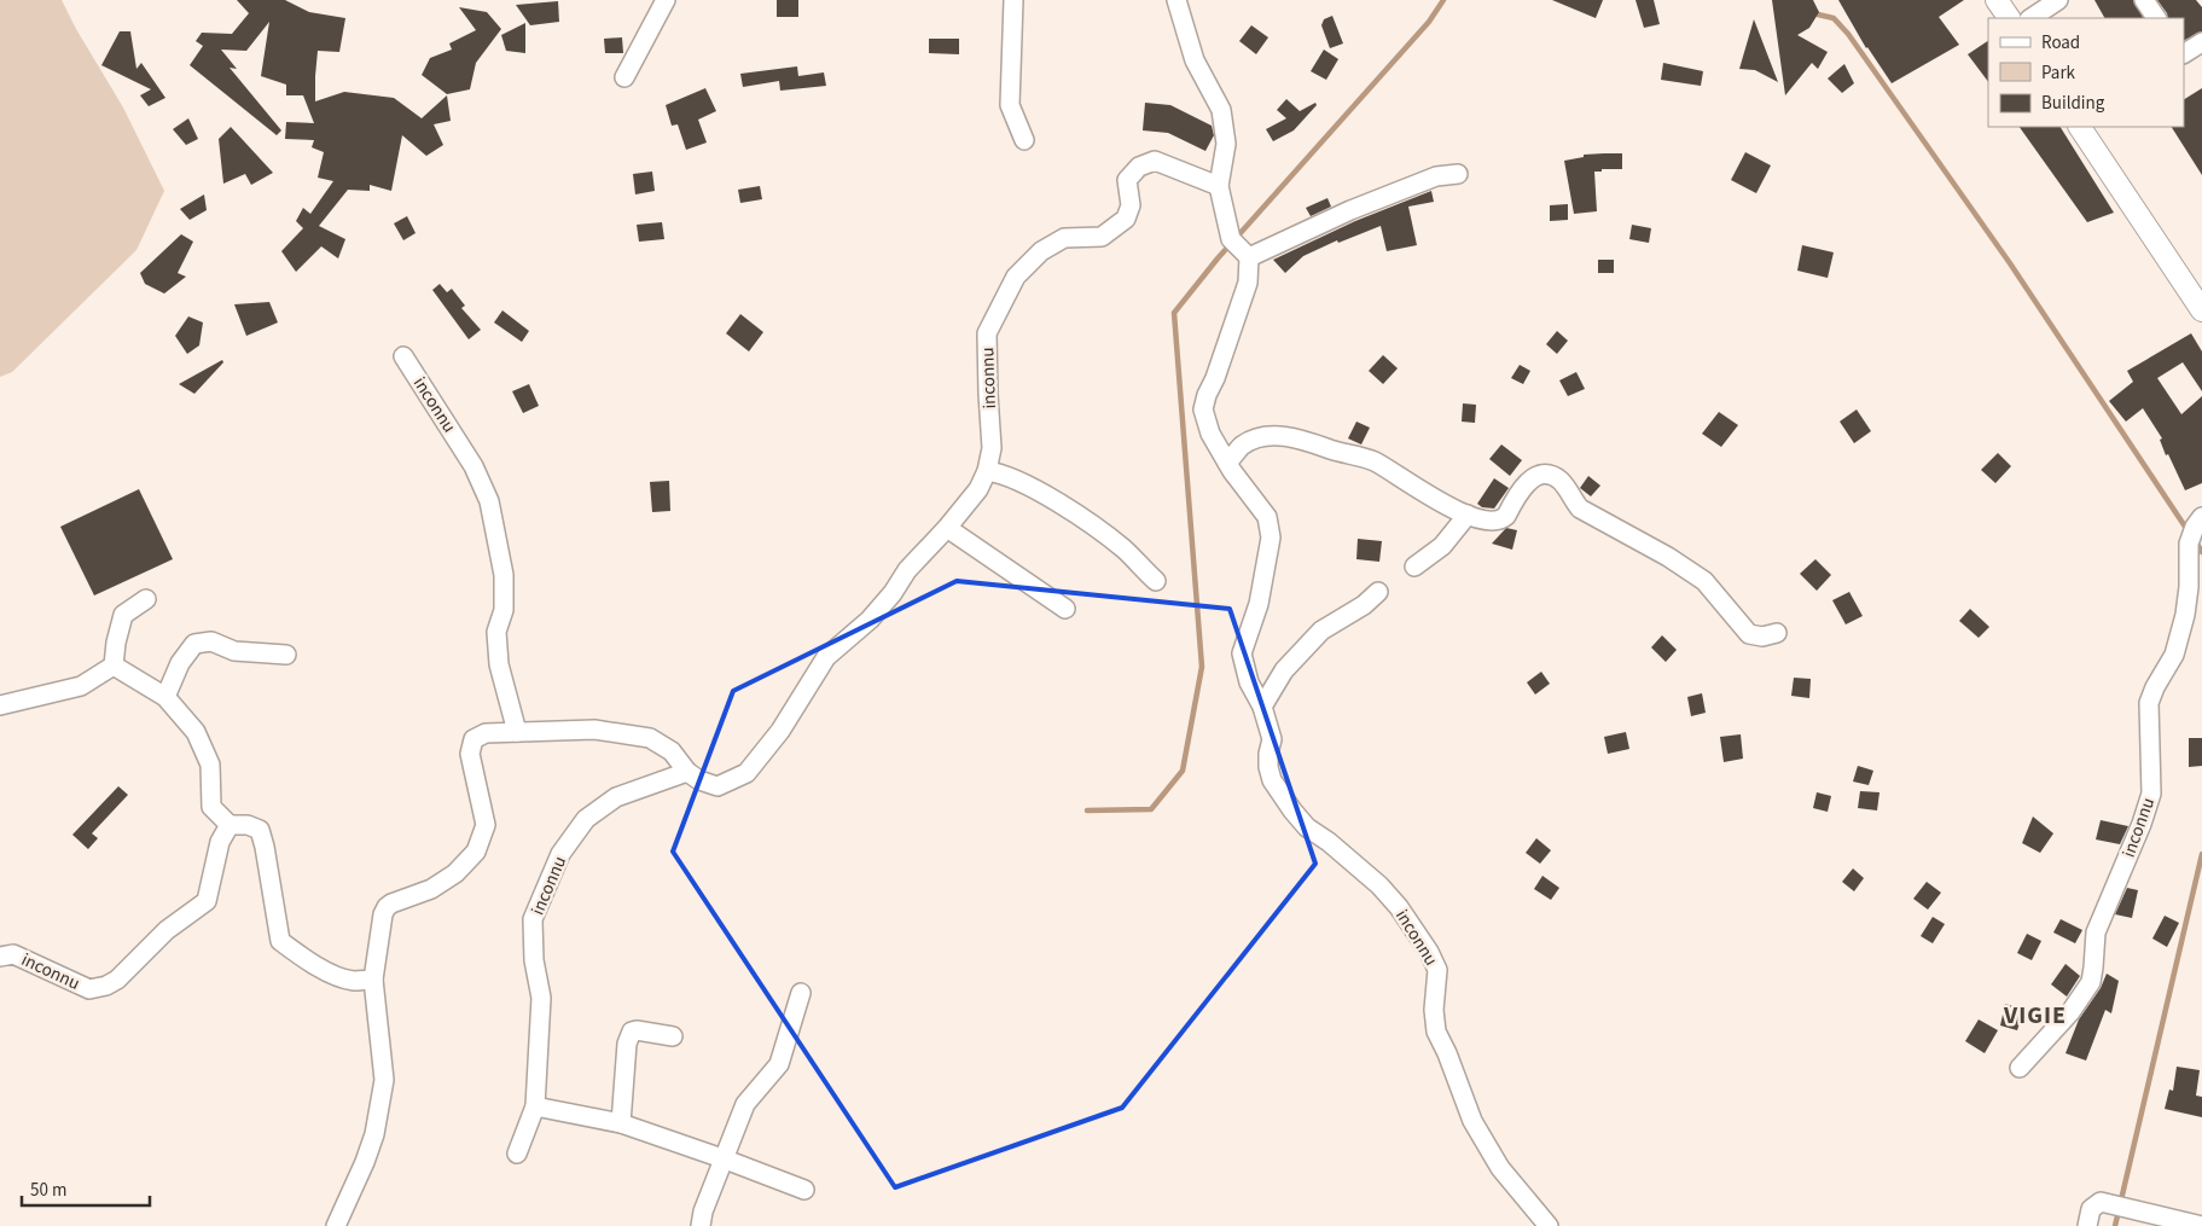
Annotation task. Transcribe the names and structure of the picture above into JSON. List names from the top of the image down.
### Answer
{
  "streets": {
    "street": ["inconnu"]
  },
  "districts": ["VIGIE"],
  "legend": ["Road", "Park", "Building"],
  "scale_bar": "50 m"
}
